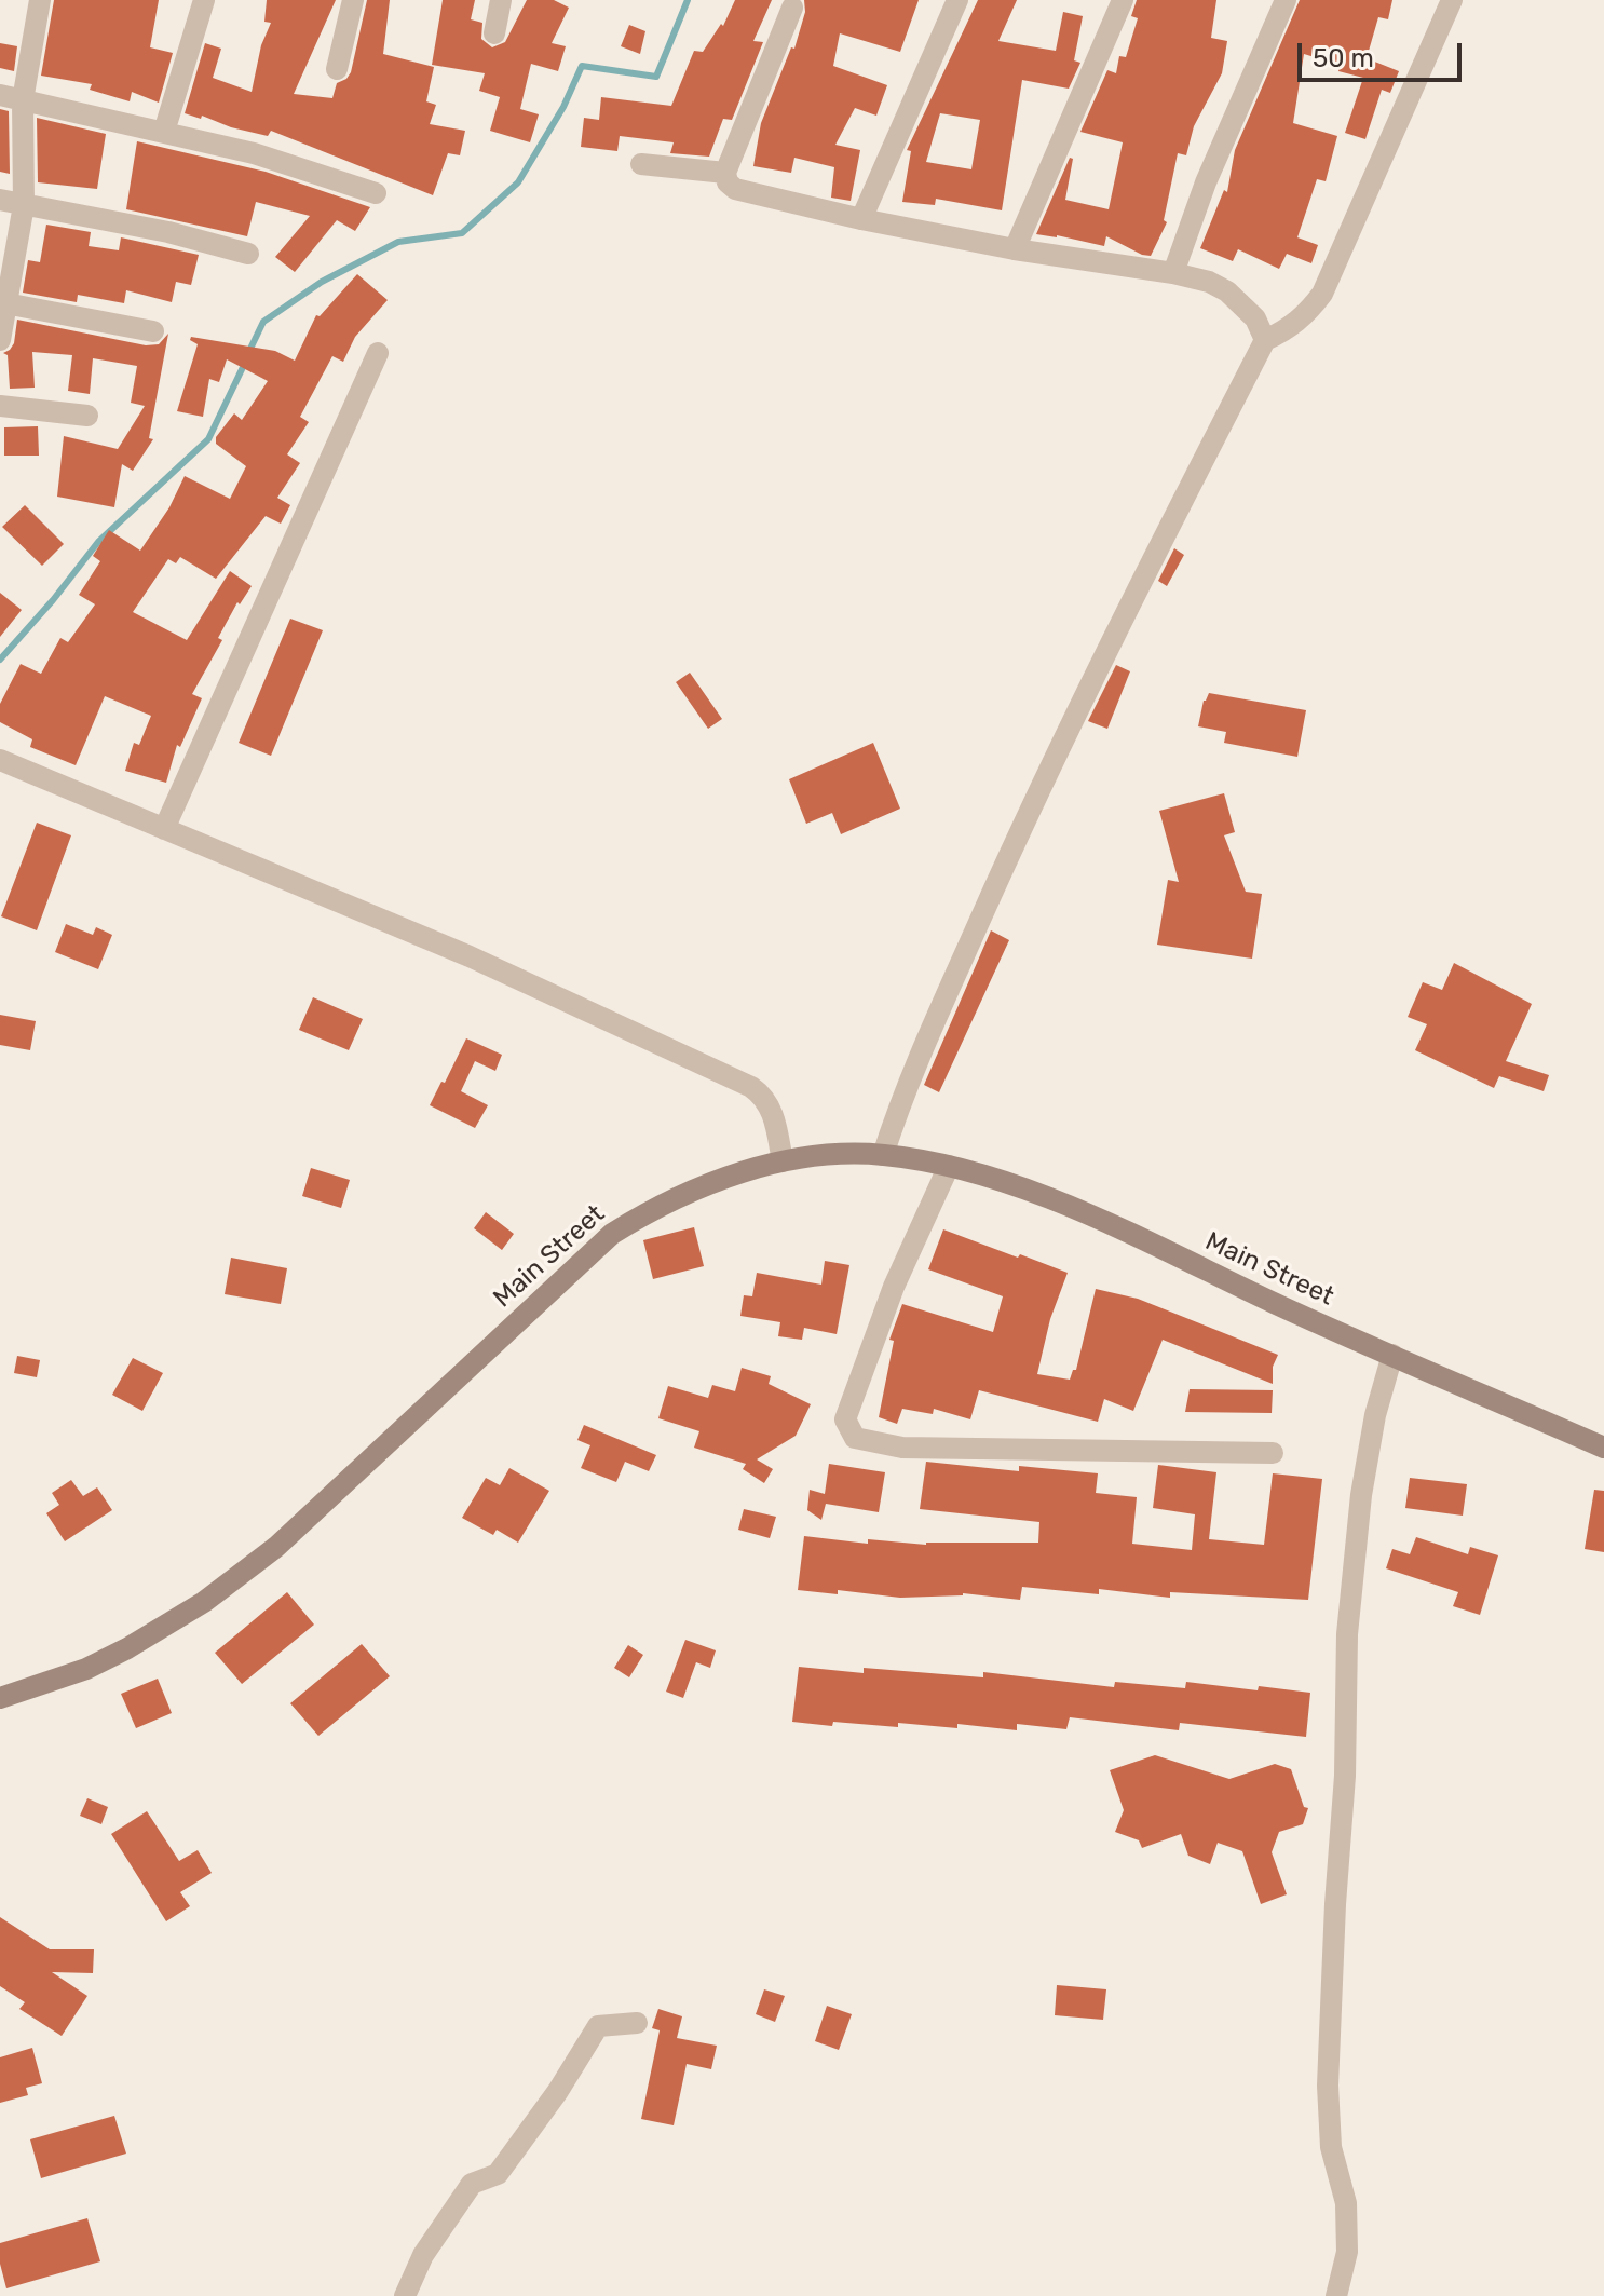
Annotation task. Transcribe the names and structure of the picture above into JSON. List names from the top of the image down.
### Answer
{
  "streets": {
    "main road": ["Main Street"]
  },
  "scale_bar": "50 m"
}
